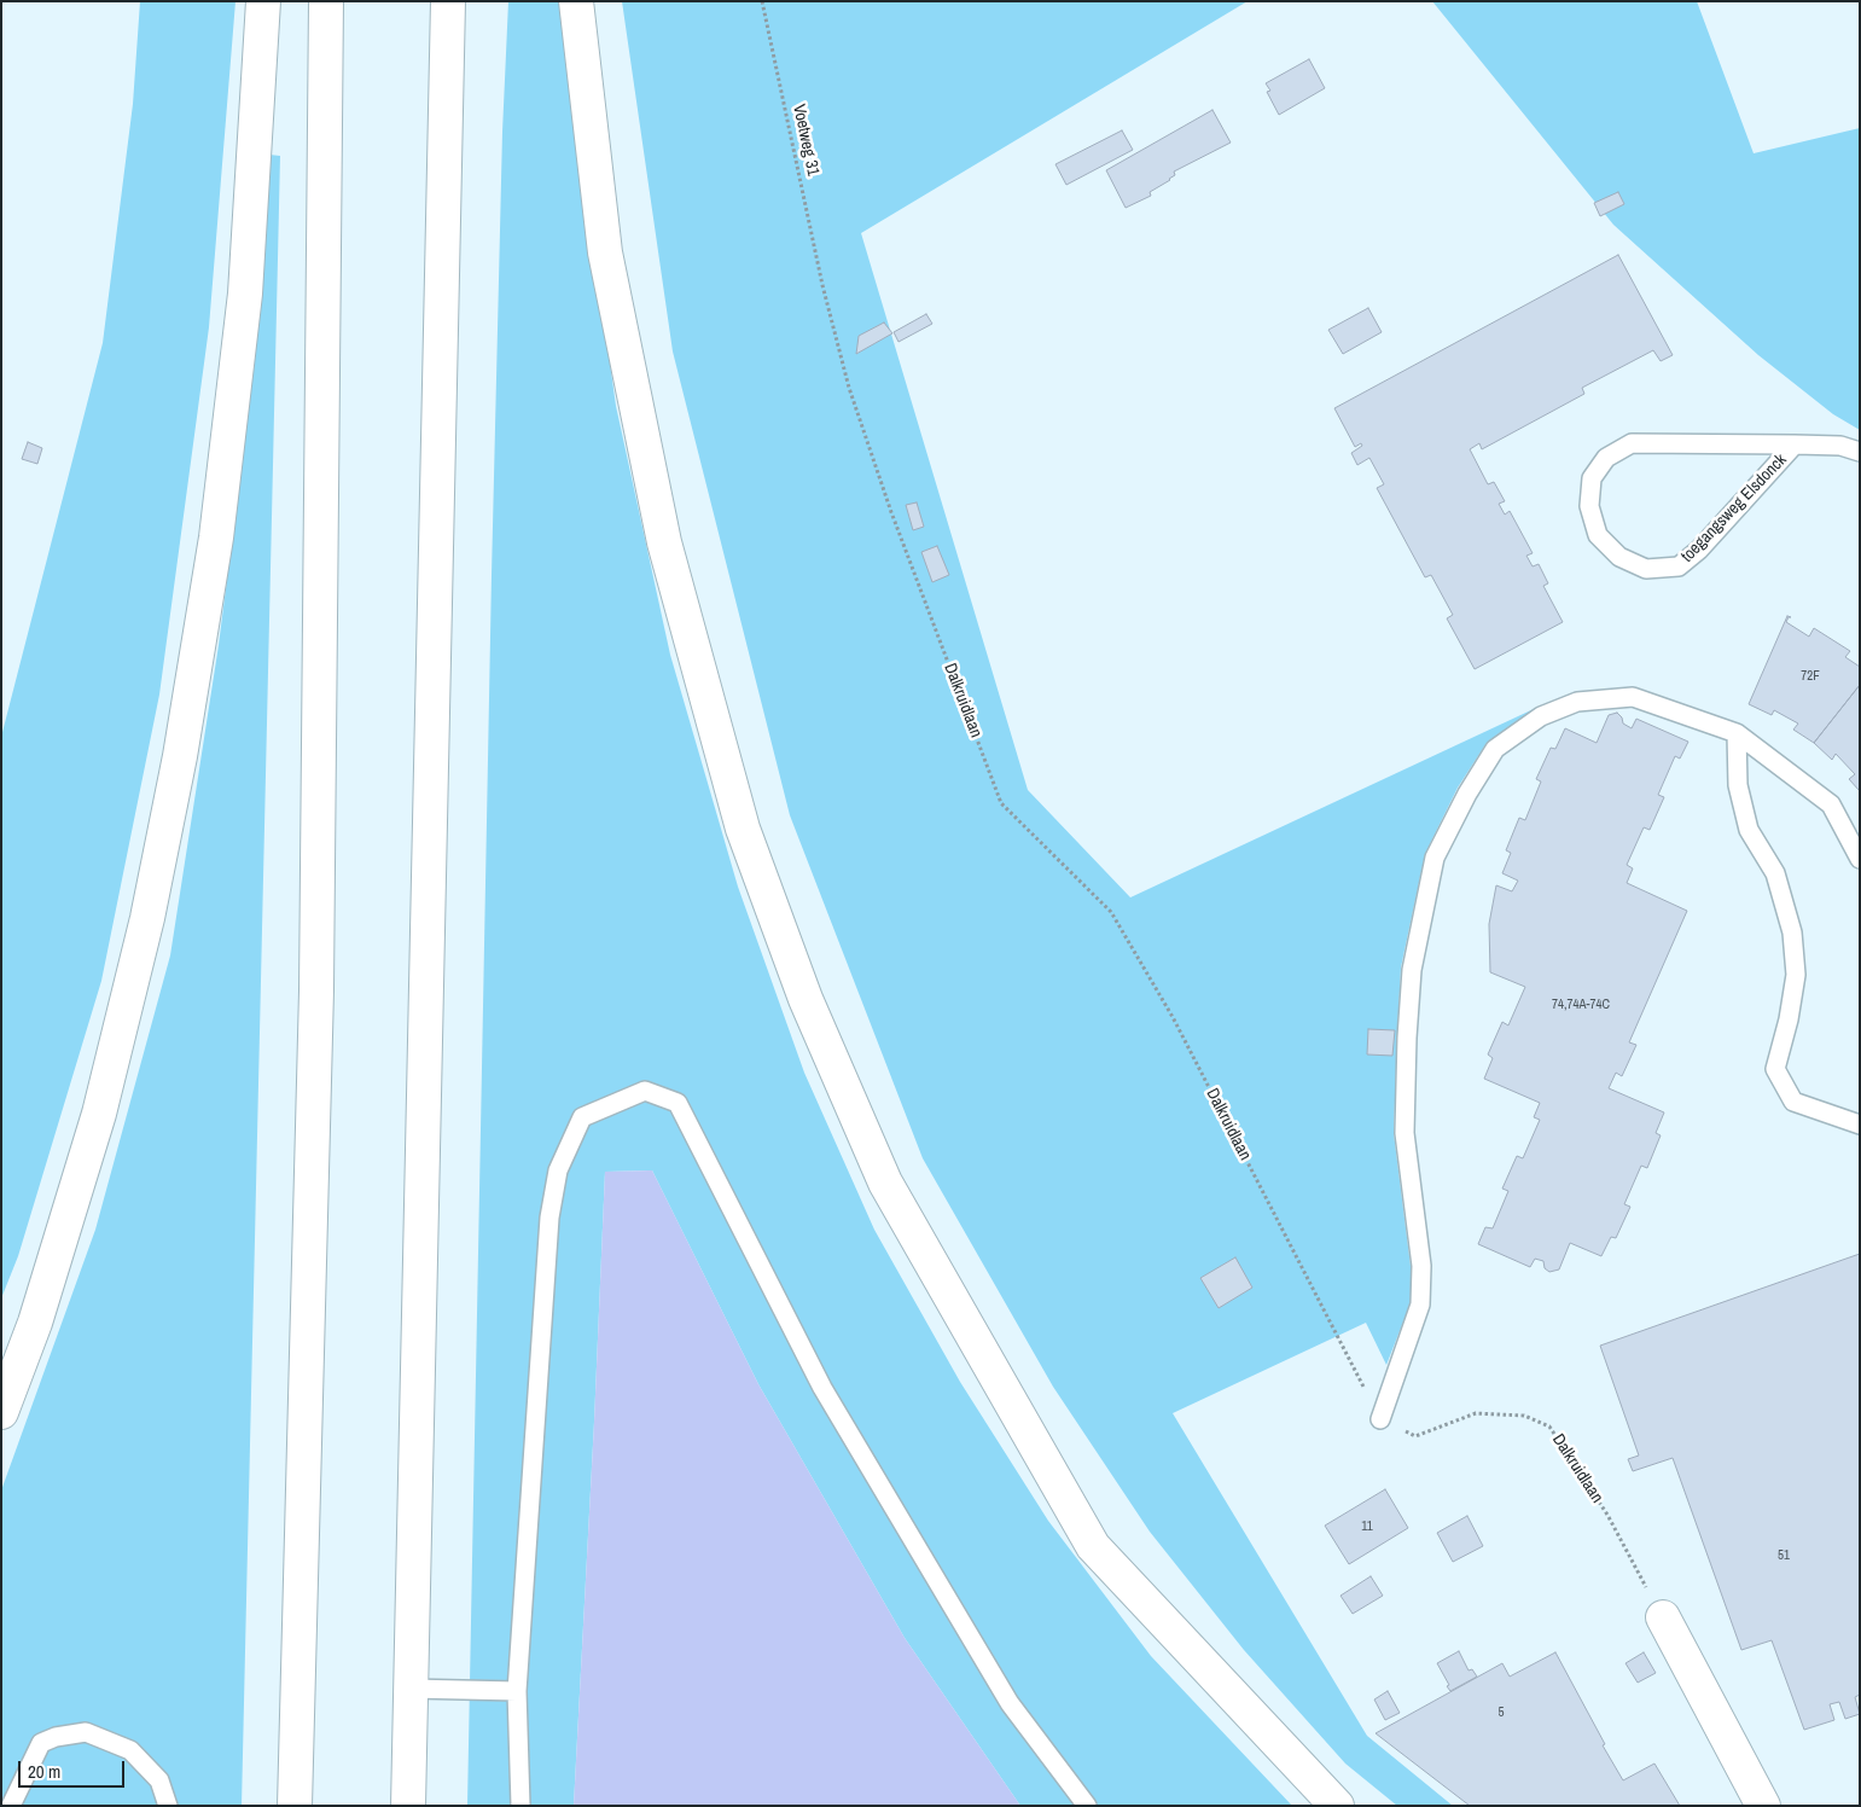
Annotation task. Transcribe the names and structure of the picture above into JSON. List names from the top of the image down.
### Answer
{
  "streets": {
    "lane": ["toegangsweg Elsdonck"],
    "path": ["Voetweg 31", "Dalkruidlaan"]
  },
  "crossings": [
    ["Voetweg 31", "Dalkruidlaan"]
  ],
  "house_numbers": [
    "72F",
    "74,74A-74C",
    "11",
    "51",
    "5"
  ],
  "scale_bar": "20 m"
}
